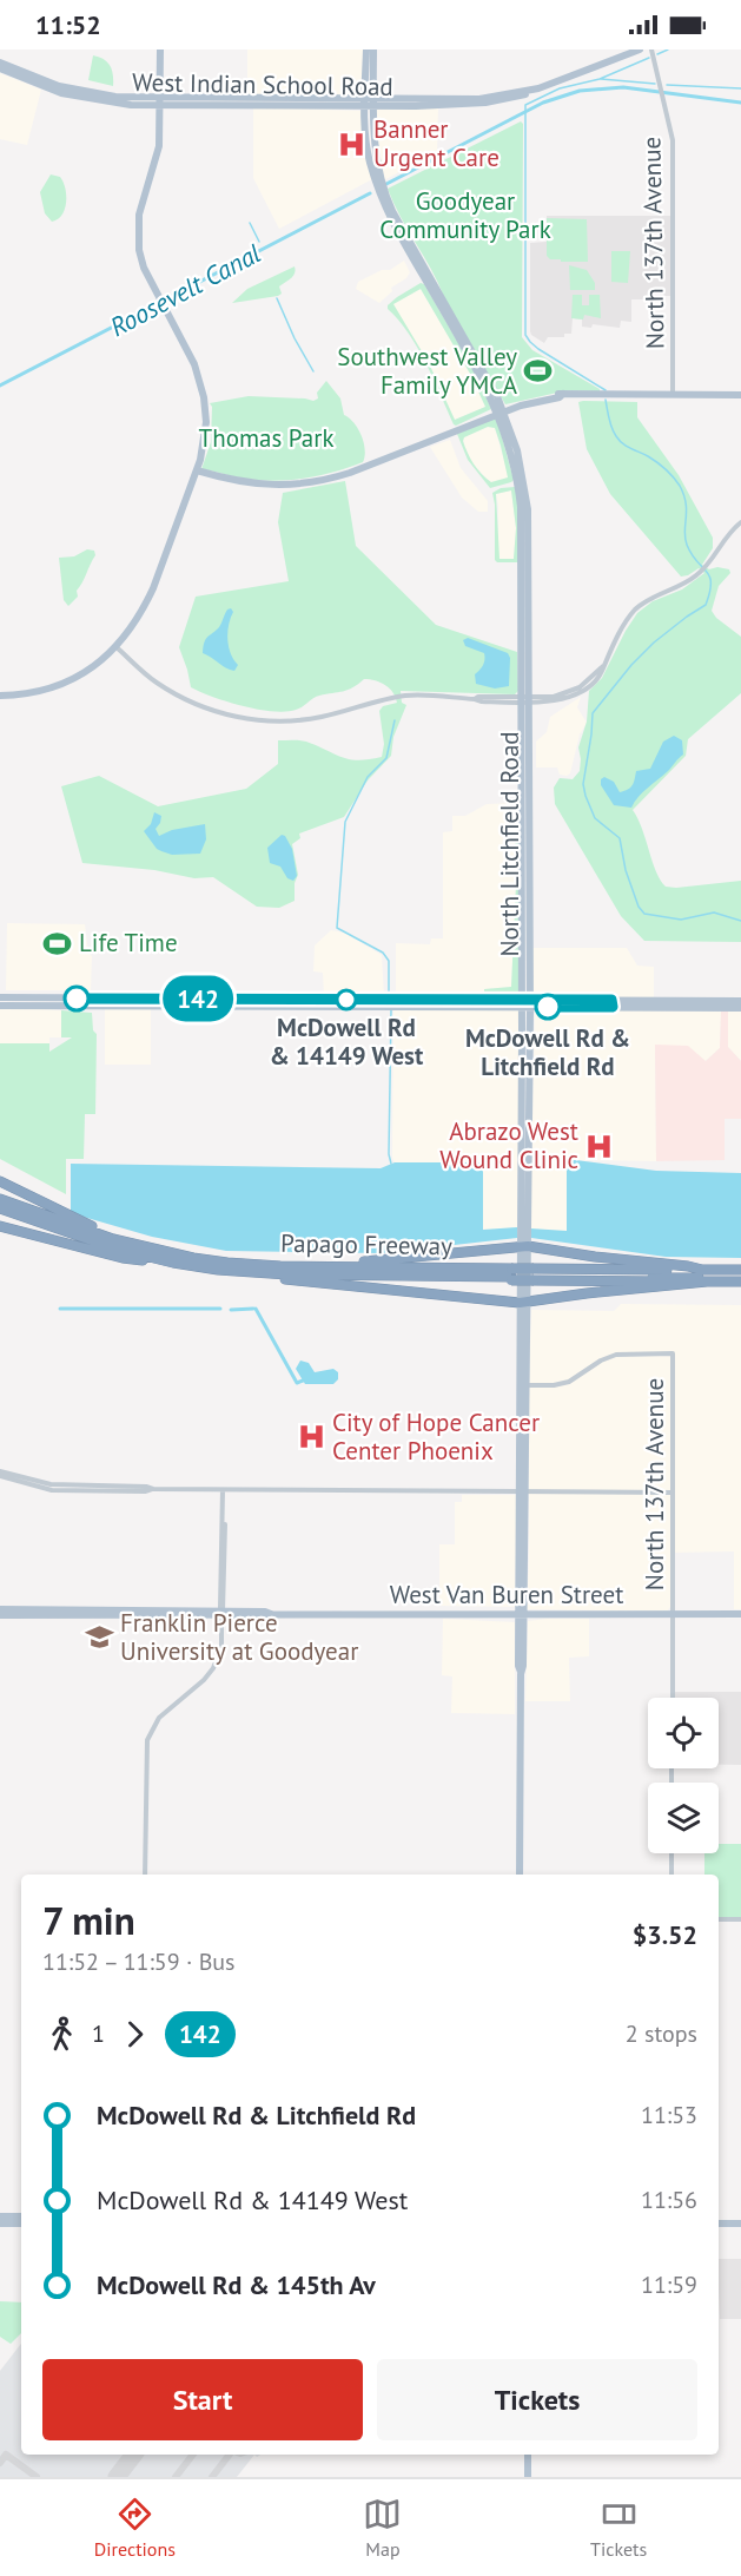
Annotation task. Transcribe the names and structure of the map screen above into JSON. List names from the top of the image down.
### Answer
{
  "streets": {
    "highway": ["Papago Freeway"],
    "main road": ["West Indian School Road", "North Litchfield Road", "West Van Buren Street"],
    "street": ["North 137th Avenue"]
  },
  "crossings": [
    ["West Indian School Road", "North Litchfield Road"],
    ["North 137th Avenue", "North Litchfield Road"],
    ["North 137th Avenue", "West Van Buren Street"],
    ["North Litchfield Road", "West Van Buren Street"]
  ],
  "water": ["Roosevelt Canal"],
  "parks": ["Goodyear Community Park", "Thomas Park"],
  "places": {
    "hospital": ["Banner Urgent Care", "Abrazo West Wound Clinic", "City of Hope Cancer Center Phoenix"],
    "sports": ["Southwest Valley Family YMCA", "Life Time"],
    "other": ["McDowell Rd & 14149 West", "McDowell Rd & Litchfield Rd"],
    "school or university": ["Franklin Pierce University at Goodyear"]
  },
  "lines": ["bus line 142"],
  "page": {
    "status": "11:52",
    "on_map": "142",
    "heading": ["7 min", "11:52 – 11:59 · Bus", "$3.52"],
    "legs": ["1", "142", "2 stops"],
    "list": [
      {
        "name": "McDowell Rd & Litchfield Rd",
        "value": "11:53"
      },
      {
        "name": "McDowell Rd & 14149 West",
        "value": "11:56"
      },
      {
        "name": "McDowell Rd & 145th Av",
        "value": "11:59"
      }
    ],
    "buttons": ["Start", "Tickets"],
    "tabs": ["Directions", "Map", "Tickets"]
  }
}
